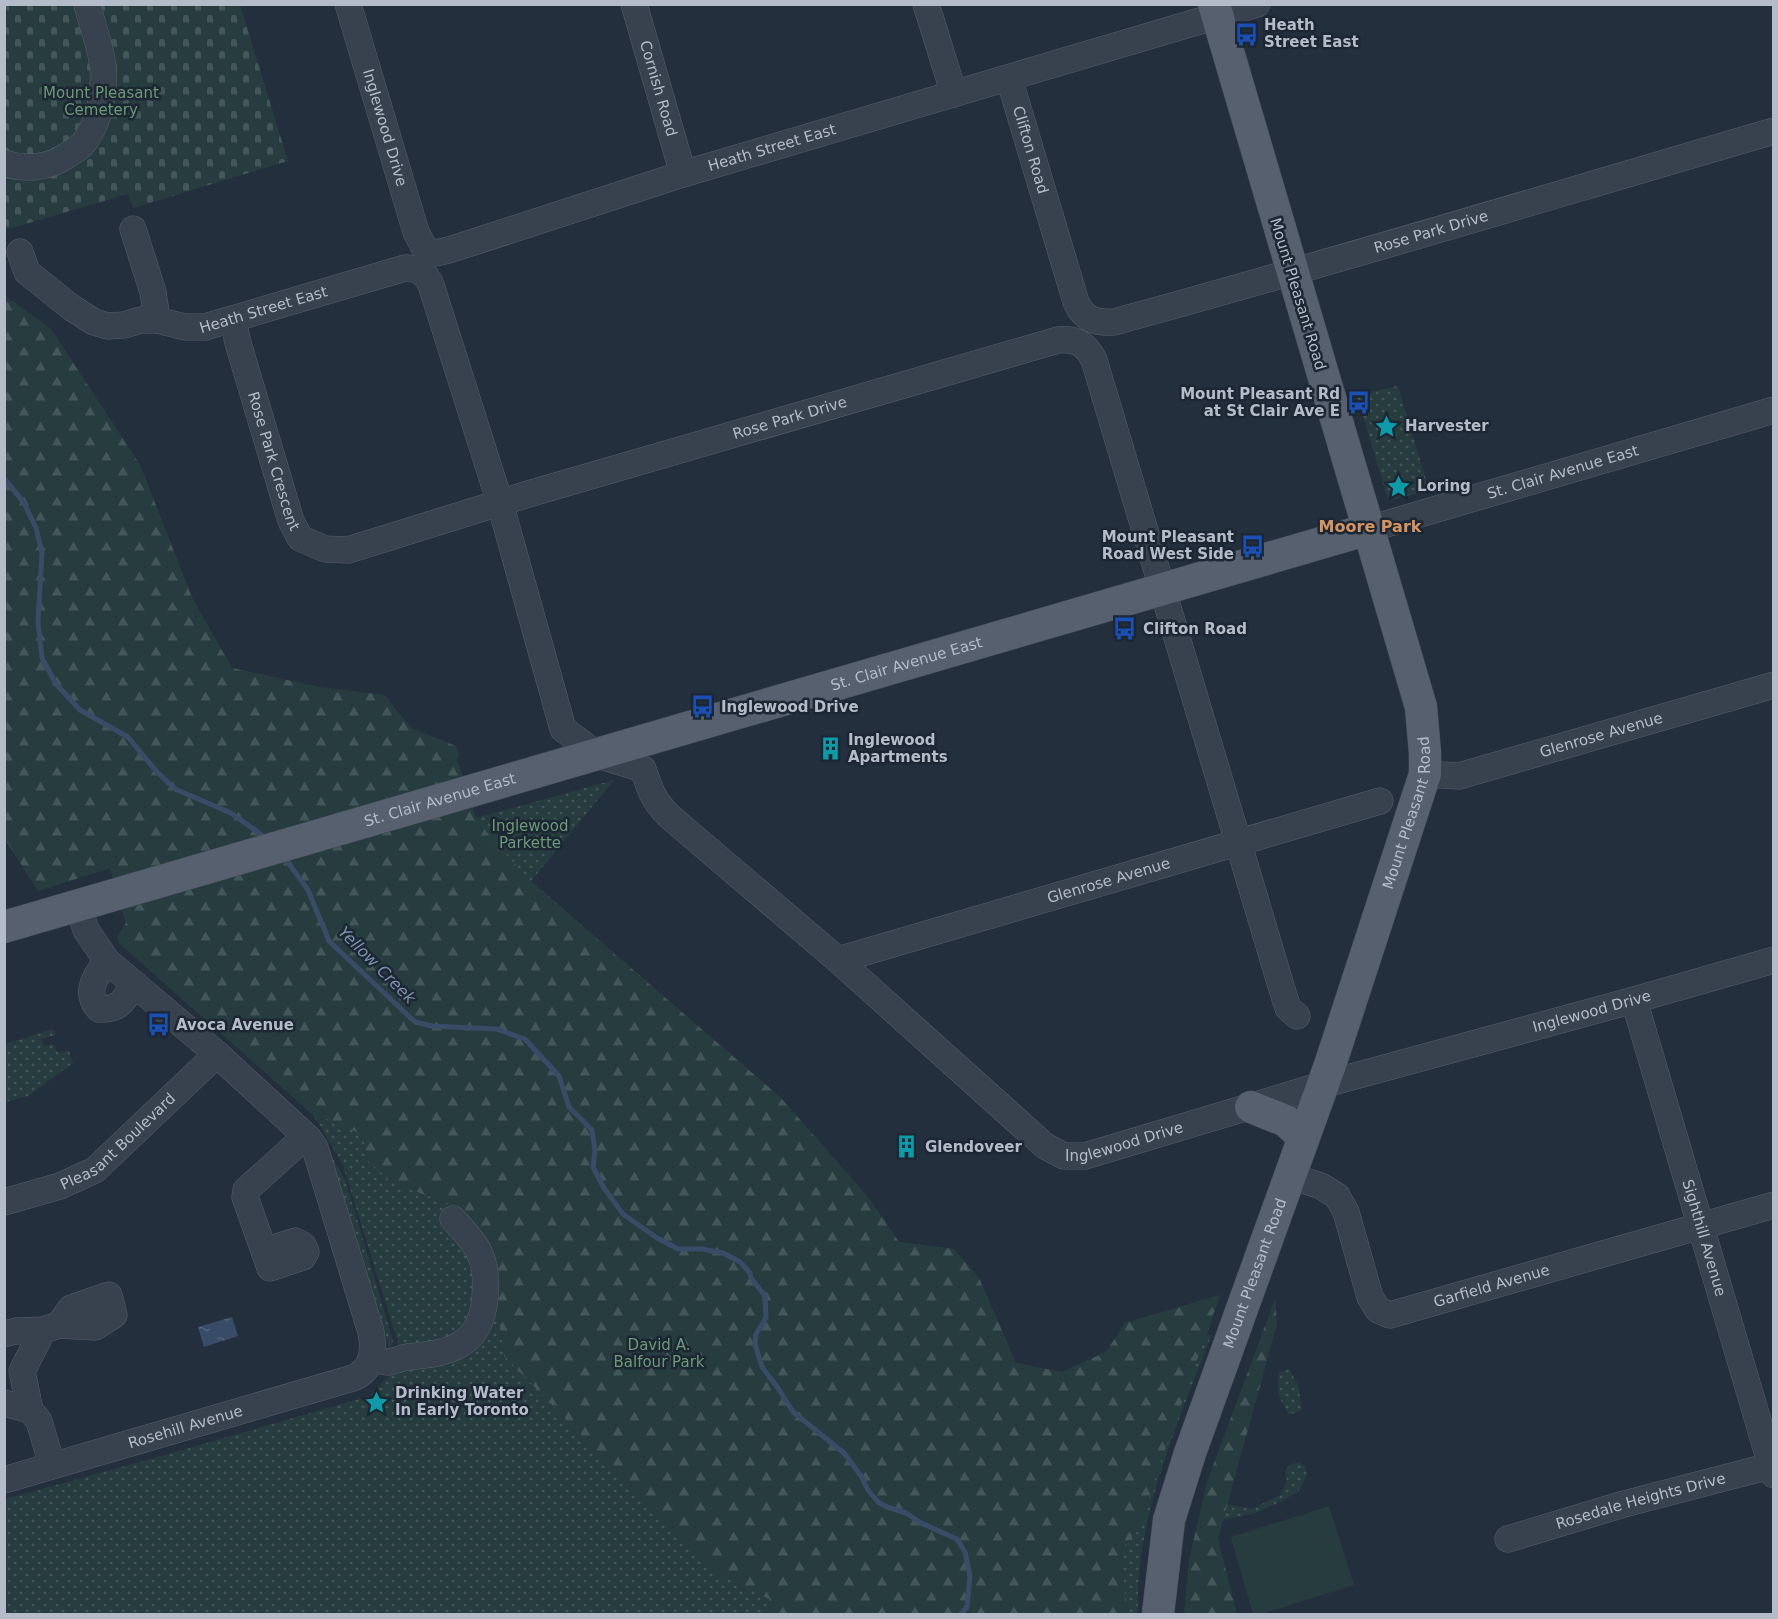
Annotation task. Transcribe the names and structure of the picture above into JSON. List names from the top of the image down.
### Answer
{
  "streets": {
    "main road": ["Mount Pleasant Road", "St. Clair Avenue East"],
    "street": [
      "Cornish Road",
      "Inglewood Drive",
      "Heath Street East",
      "Clifton Road",
      "Rose Park Drive",
      "Rose Park Crescent",
      "Glenrose Avenue",
      "Pleasant Boulevard",
      "Sighthill Avenue",
      "Garfield Avenue",
      "Rosehill Avenue",
      "Rosedale Heights Drive"
    ]
  },
  "crossings": [
    ["Cornish Road", "Heath Street East"],
    ["Inglewood Drive", "Heath Street East"],
    ["Inglewood Drive", "Rose Park Drive"],
    ["Inglewood Drive", "Mount Pleasant Road"],
    ["Inglewood Drive", "Rose Park Crescent"],
    ["Inglewood Drive", "St. Clair Avenue East"],
    ["Inglewood Drive", "Glenrose Avenue"],
    ["Inglewood Drive", "Sighthill Avenue"],
    ["Heath Street East", "Clifton Road"],
    ["Heath Street East", "Mount Pleasant Road"],
    ["Heath Street East", "Rose Park Crescent"],
    ["Clifton Road", "Rose Park Drive"],
    ["Clifton Road", "St. Clair Avenue East"],
    ["Clifton Road", "Glenrose Avenue"],
    ["Rose Park Drive", "Mount Pleasant Road"],
    ["Rose Park Drive", "Rose Park Crescent"],
    ["Mount Pleasant Road", "St. Clair Avenue East"],
    ["Mount Pleasant Road", "Glenrose Avenue"],
    ["Mount Pleasant Road", "Garfield Avenue"],
    ["Sighthill Avenue", "Garfield Avenue"],
    ["Sighthill Avenue", "Rosedale Heights Drive"]
  ],
  "districts": ["Moore Park"],
  "water": ["Yellow Creek"],
  "parks": ["Mount Pleasant Cemetery", "Inglewood Parkette", "David A. Balfour Park"],
  "places": {
    "bus stop": [
      "Heath Street East",
      "Mount Pleasant Rd at St Clair Ave E",
      "Mount Pleasant Road West Side",
      "Clifton Road",
      "Inglewood Drive",
      "Avoca Avenue"
    ],
    "place": ["Harvester", "Loring", "Drinking Water In Early Toronto"],
    "building": ["Inglewood Apartments", "Glendoveer"]
  }
}
